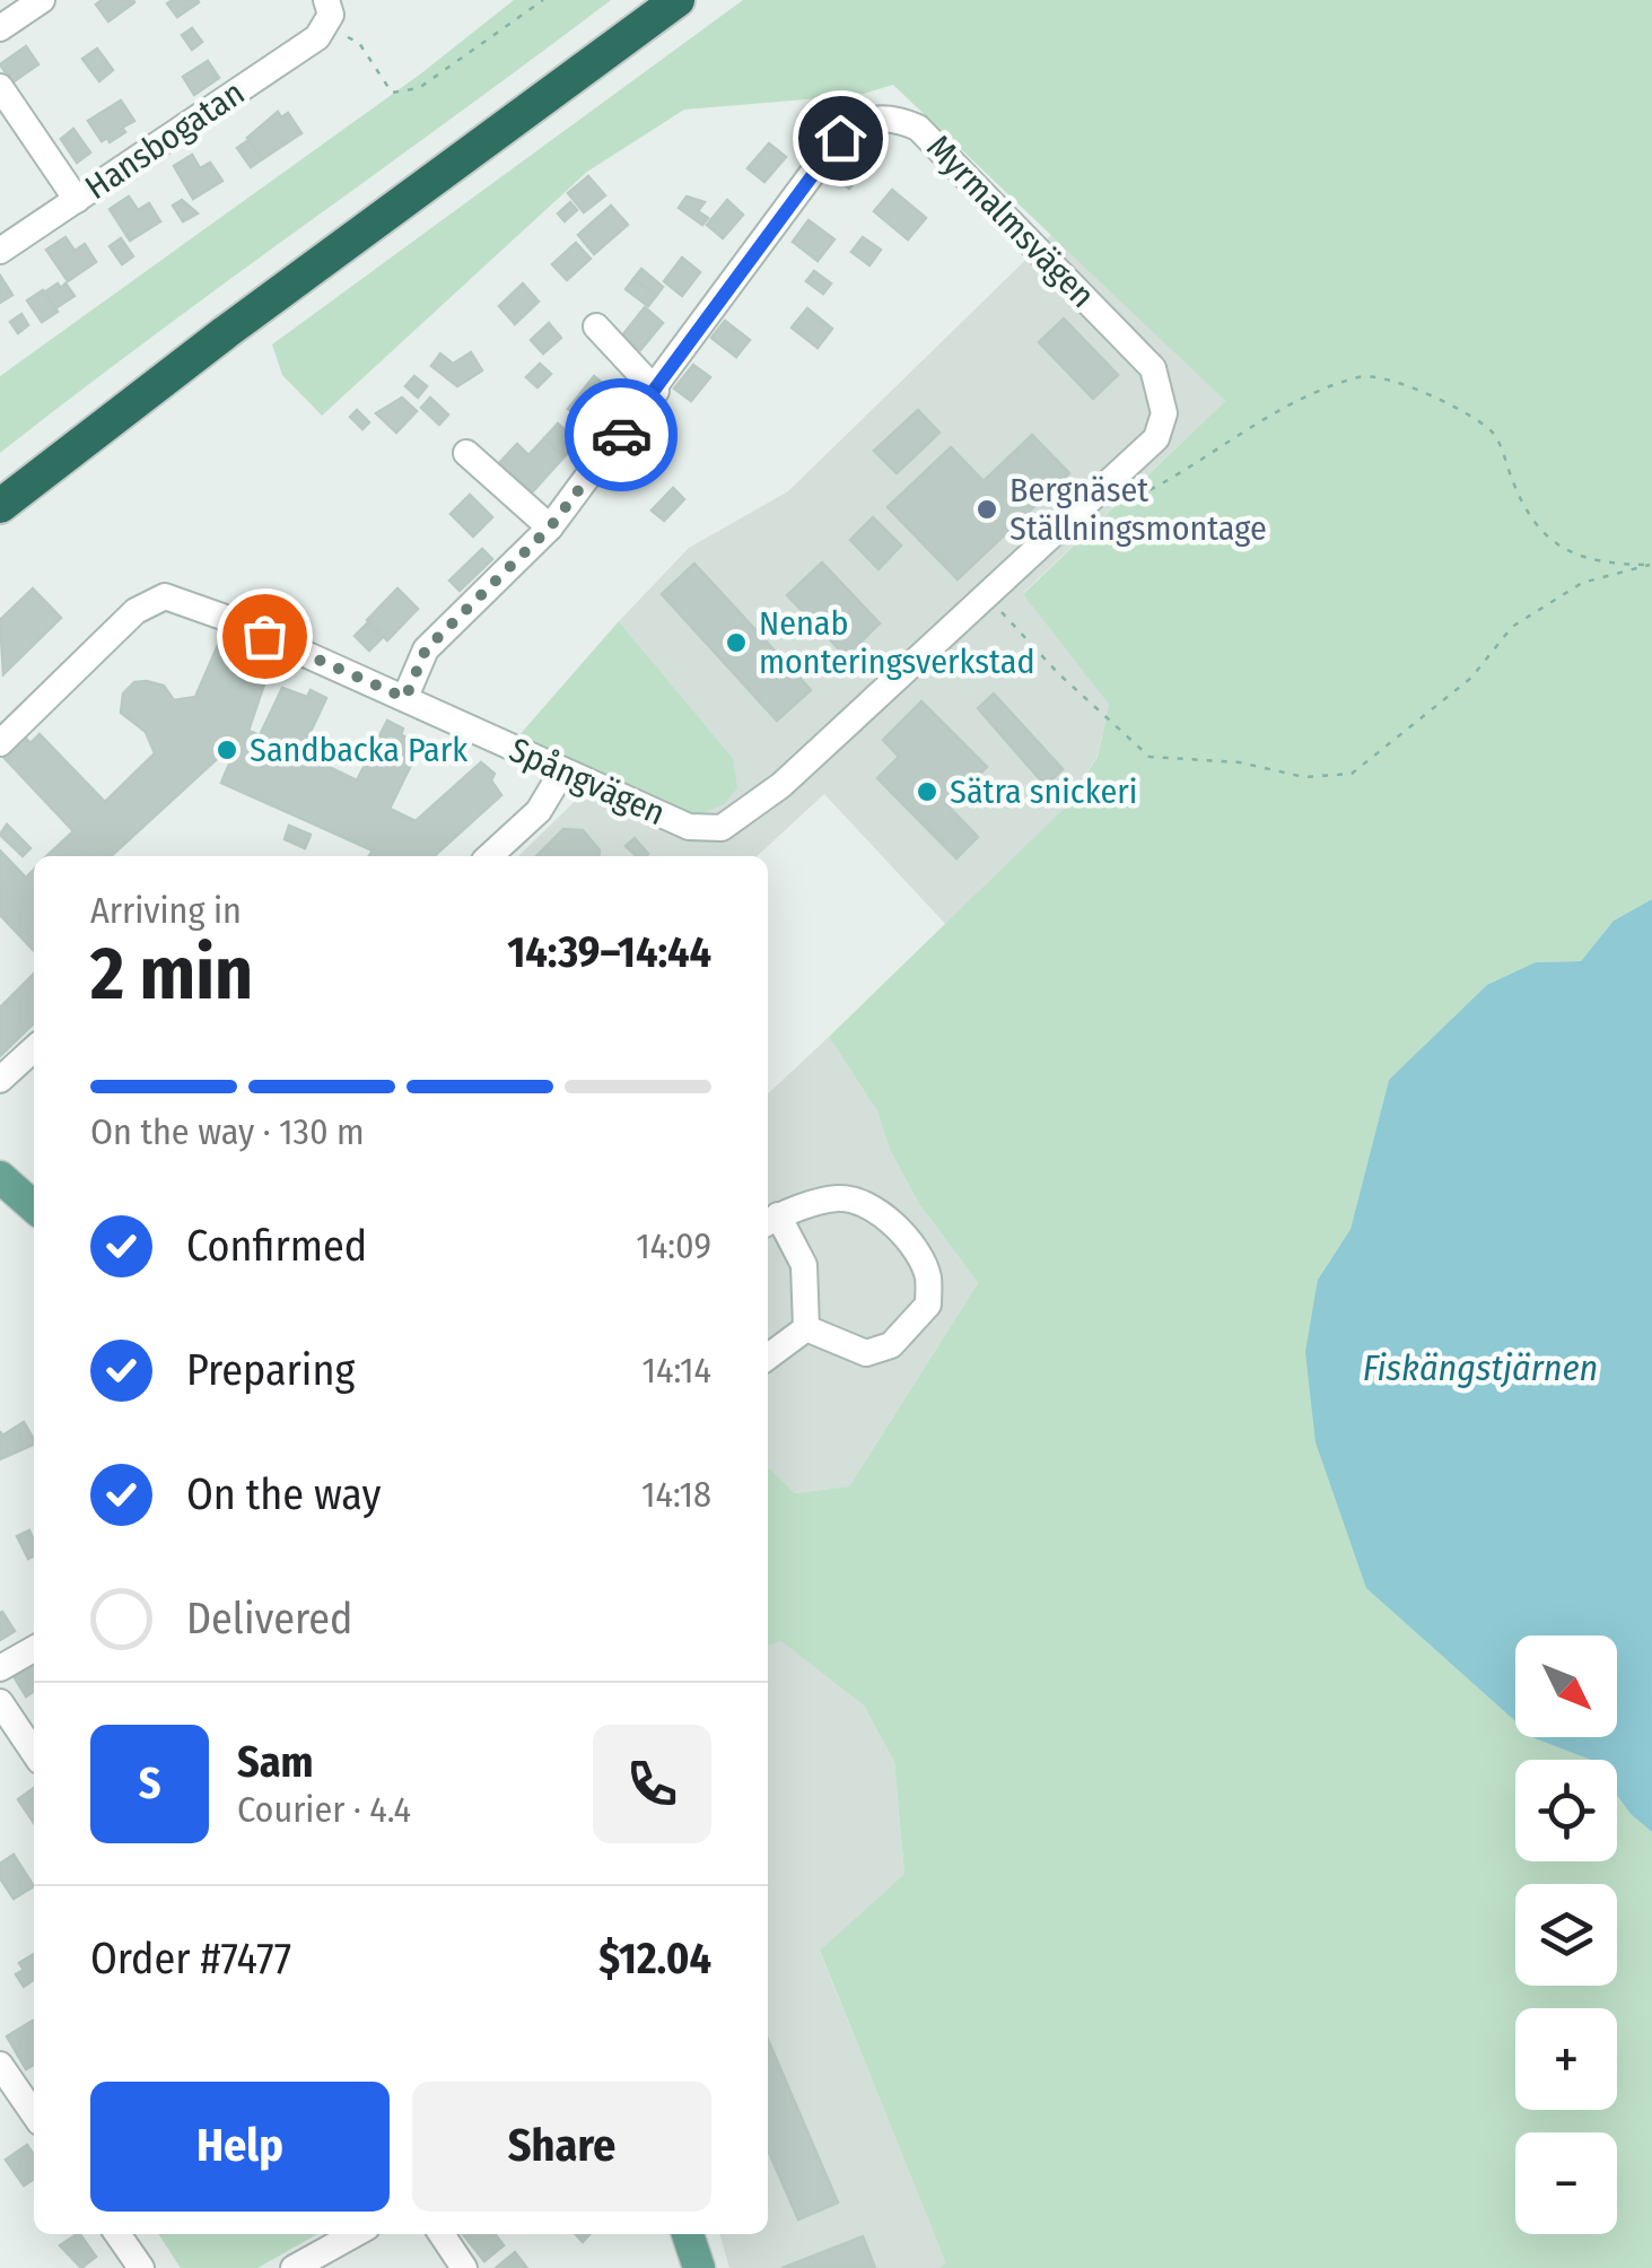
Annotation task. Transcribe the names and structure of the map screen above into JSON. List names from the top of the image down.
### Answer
{
  "streets": {
    "street": ["Hansbogatan", "Myrmalmsvägen", "Spångvägen"]
  },
  "crossings": [
    ["Myrmalmsvägen", "Spångvägen"]
  ],
  "water": ["Fiskängstjärnen"],
  "places": [
    "Bergnäset Ställningsmontage",
    "Nenab monteringsverkstad",
    "Sandbacka Park",
    "Sätra snickeri"
  ],
  "north": "bottom right",
  "page": {
    "heading": ["2 min", "Arriving in", "14:39–14:44"],
    "panel": [
      "Sam",
      "Courier · 4.4",
      "Order #7477",
      "$12.04"
    ],
    "bar": "On the way · 130 m",
    "list": [
      ["Confirmed", "14:09"],
      ["Preparing", "14:14"],
      ["On the way", "14:18"],
      "Delivered"
    ],
    "map_buttons": ["+", "−"],
    "round": "S",
    "buttons": ["Help", "Share"]
  }
}
